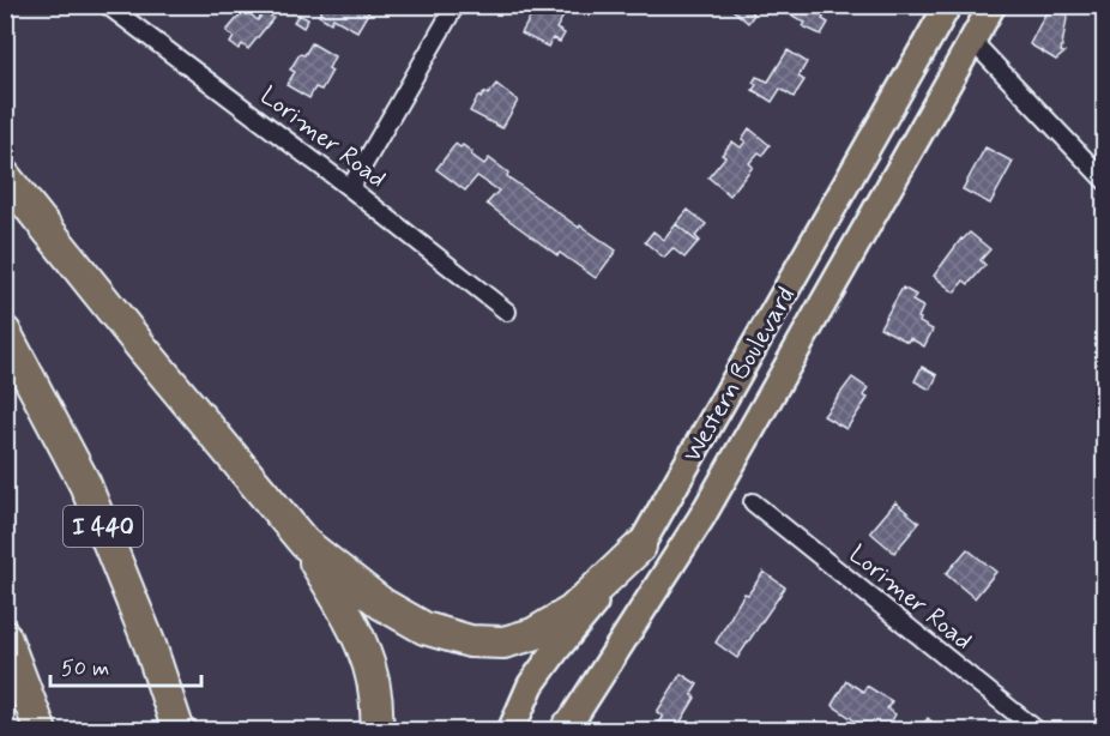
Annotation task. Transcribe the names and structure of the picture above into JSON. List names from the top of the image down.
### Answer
{
  "streets": {
    "highway": ["I 440"],
    "main road": ["Western Boulevard"],
    "street": ["Lorimer Road"]
  },
  "scale_bar": "50 m"
}
